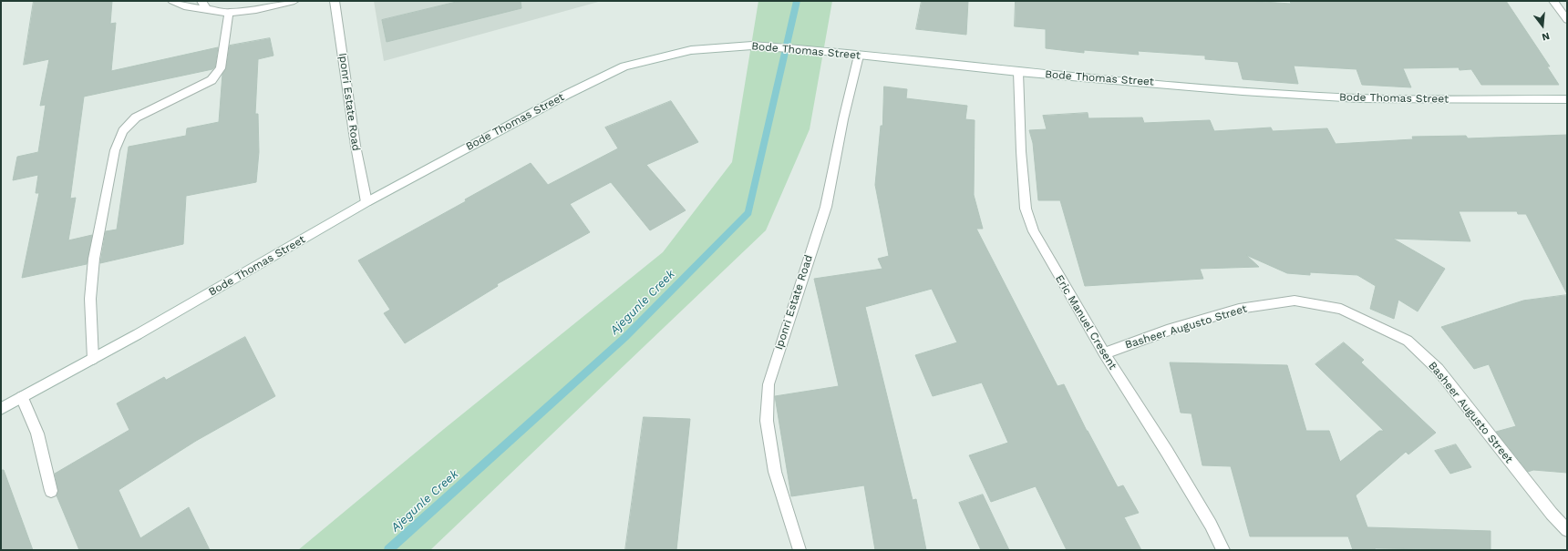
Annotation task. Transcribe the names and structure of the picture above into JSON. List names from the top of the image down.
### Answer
{
  "streets": {
    "street": [
      "Bode Thomas Street",
      "Iponri Estate Road",
      "Eric Manuel Cresent",
      "Basheer Augusto Street"
    ]
  },
  "crossings": [
    ["Bode Thomas Street", "Iponri Estate Road"],
    ["Bode Thomas Street", "Eric Manuel Cresent"],
    ["Eric Manuel Cresent", "Basheer Augusto Street"]
  ],
  "water": ["Ajegunle Creek"],
  "north": "bottom"
}
